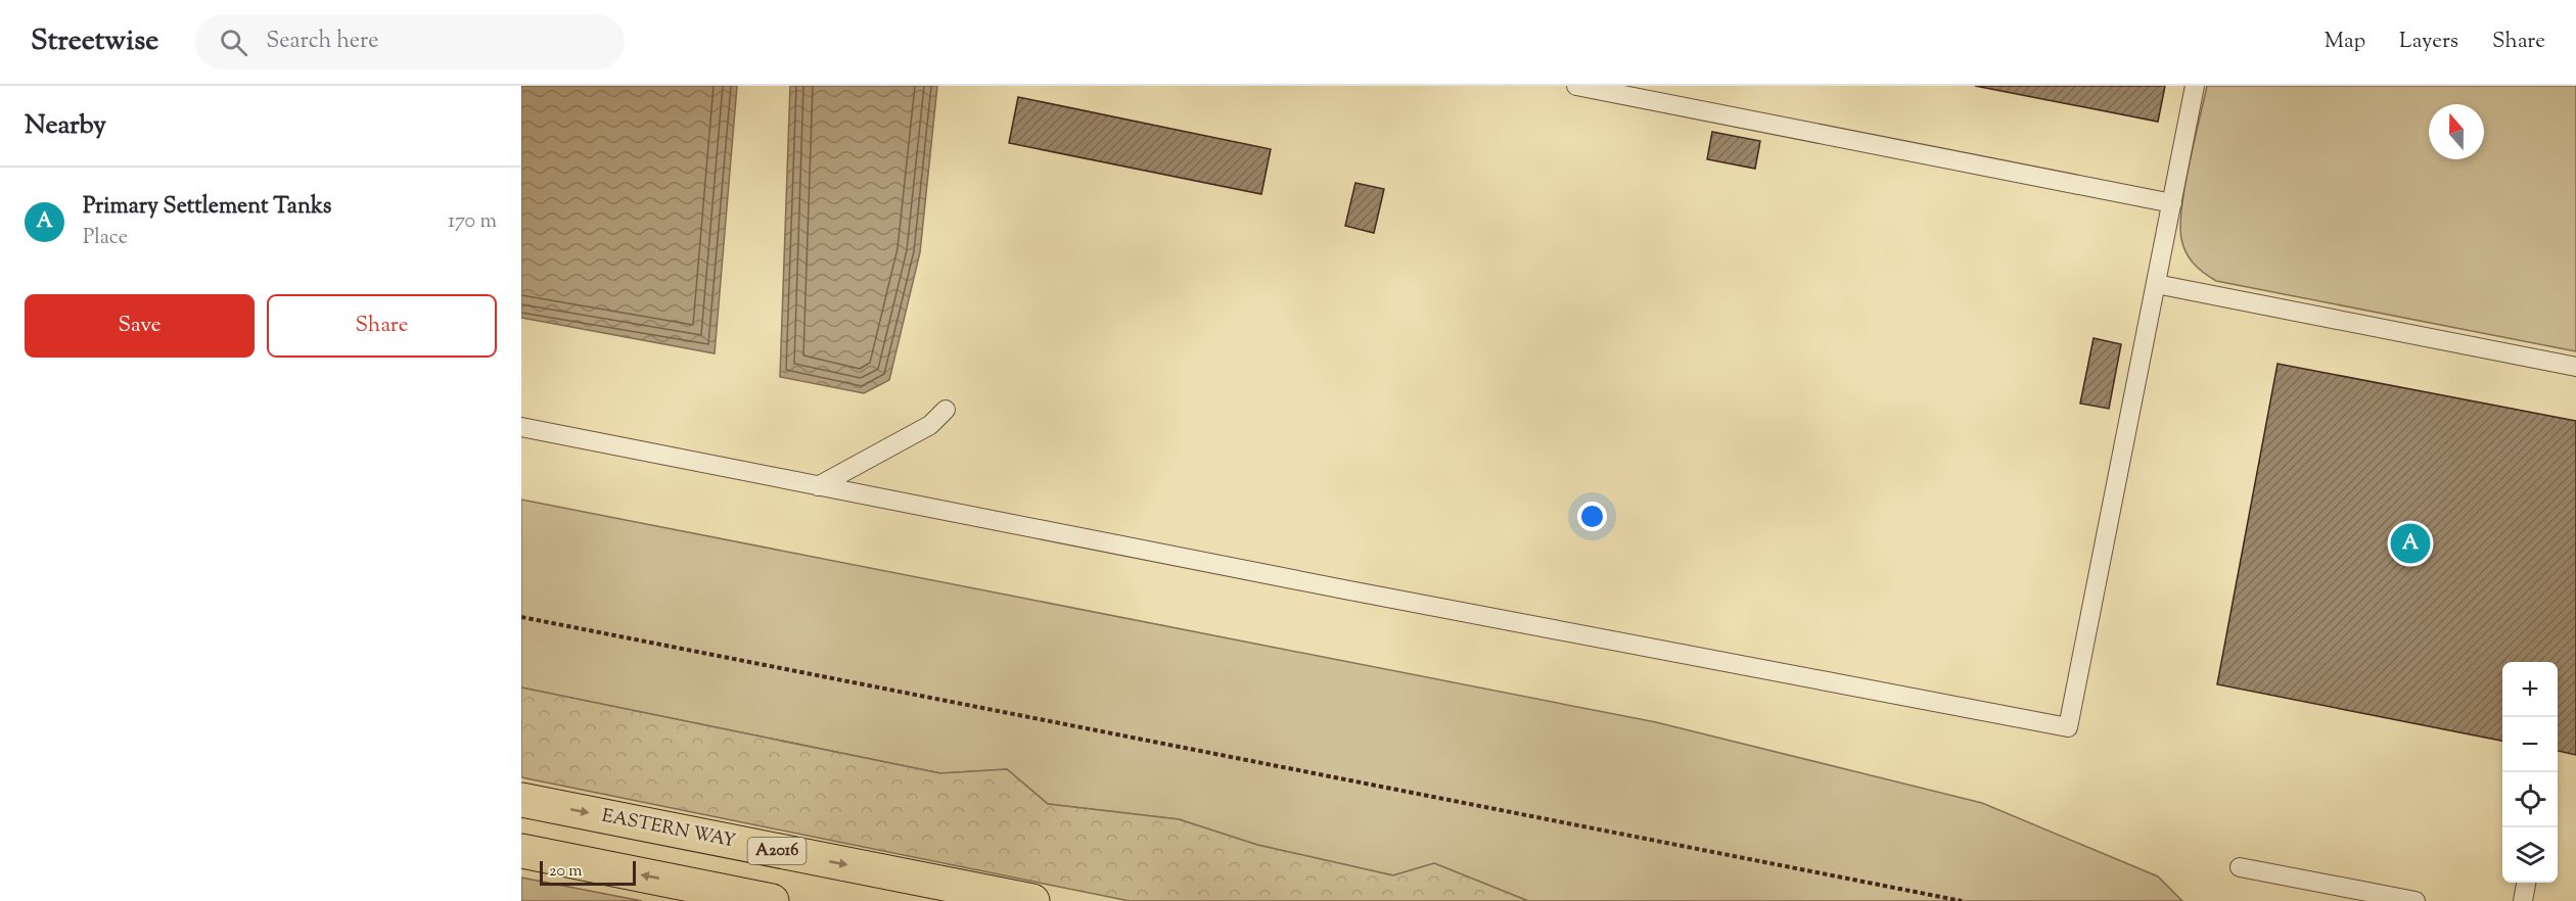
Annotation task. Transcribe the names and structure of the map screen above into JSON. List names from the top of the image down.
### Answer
{
  "streets": {
    "main road": ["EASTERN WAY", "A2016"]
  },
  "scale_bar": "20 m",
  "north": "top",
  "page": {
    "header": "Streetwise",
    "search": "Search here",
    "nav": ["Map", "Layers", "Share"],
    "heading": "Nearby",
    "list": [
      {
        "mark": "A",
        "name": "Primary Settlement Tanks",
        "note": "Place",
        "value": "170 m"
      }
    ],
    "buttons": ["Save", "Share"],
    "pins": "A",
    "map_buttons": ["+", "−"],
    "scale": "20 m"
  }
}
